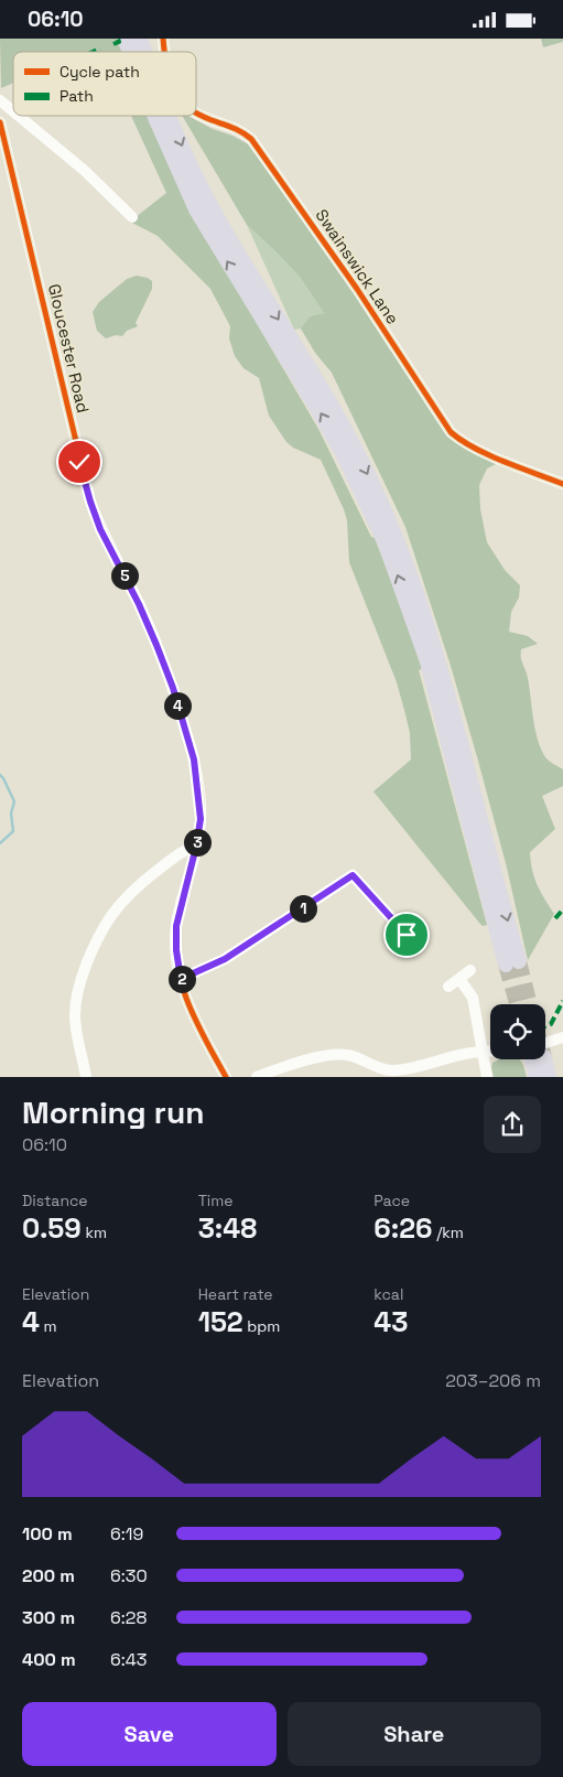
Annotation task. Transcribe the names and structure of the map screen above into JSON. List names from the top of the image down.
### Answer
{
  "streets": {
    "street": ["Swainswick Lane", "Gloucester Road"]
  },
  "legend": ["Cycle path", "Path"],
  "page": {
    "status": "06:10",
    "pins": [
      "5",
      "4",
      "3",
      "1",
      "2"
    ],
    "heading": ["Morning run", "06:10"],
    "stats": [
      ["Distance", "0.59 km"],
      ["Time", "3:48"],
      ["Pace", "6:26 /km"],
      ["Elevation", "4 m"],
      ["Heart rate", "152 bpm"],
      ["kcal", "43"]
    ],
    "chart": ["Elevation", "203–206 m"],
    "list": [
      {
        "name": "100 m",
        "note": "6:19"
      },
      {
        "name": "200 m",
        "note": "6:30"
      },
      {
        "name": "300 m",
        "note": "6:28"
      },
      {
        "name": "400 m",
        "note": "6:43"
      }
    ],
    "buttons": ["Save", "Share"]
  }
}
